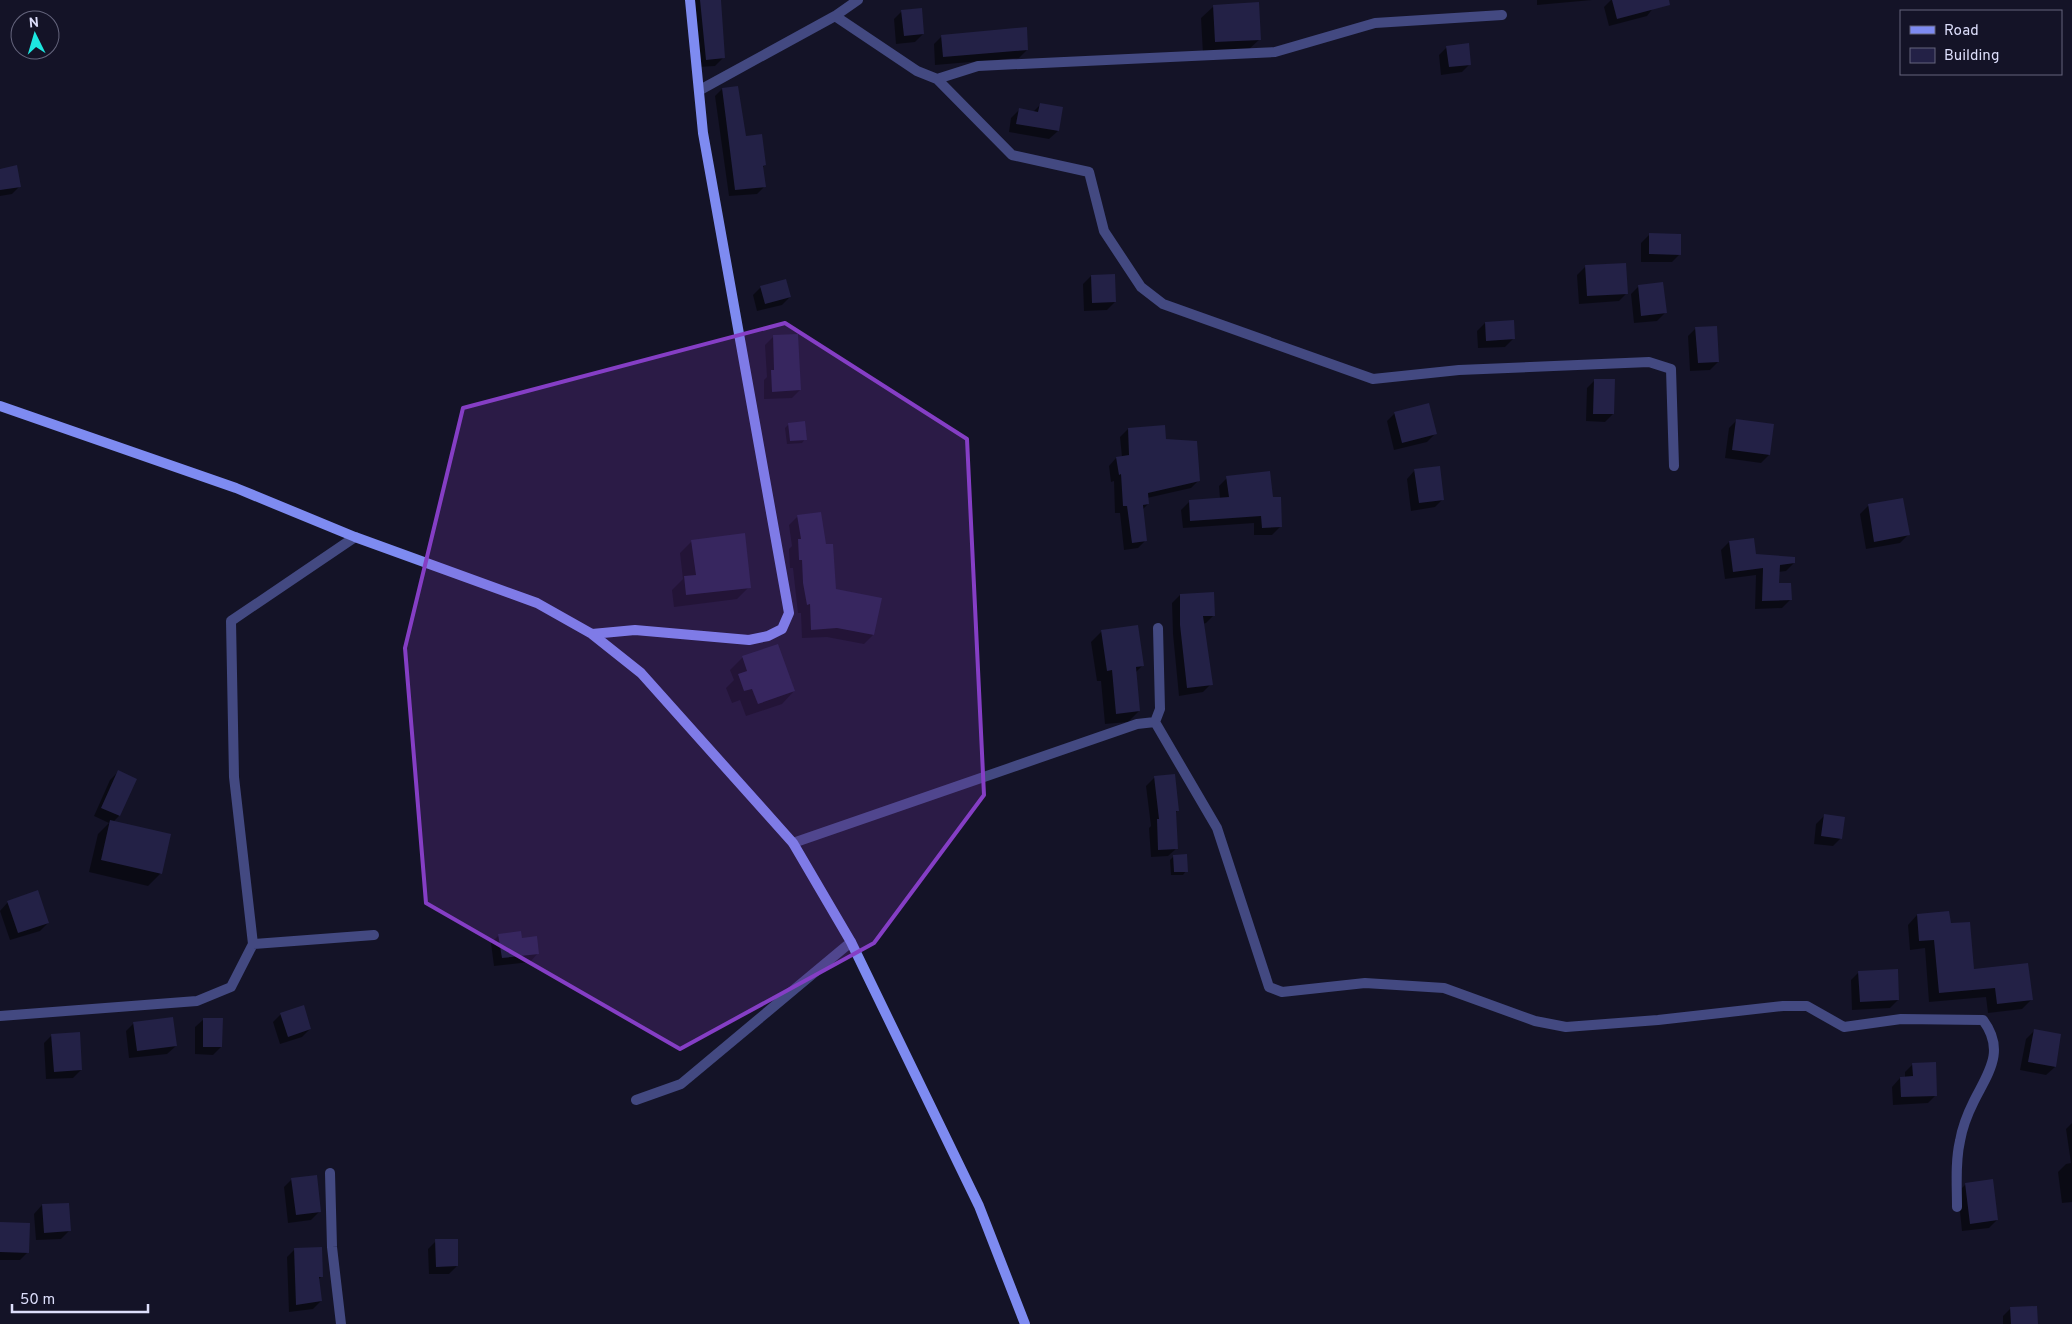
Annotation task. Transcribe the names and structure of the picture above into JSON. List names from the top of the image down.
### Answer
{
  "legend": ["Road", "Building"],
  "scale_bar": "50 m",
  "north": "top"
}
